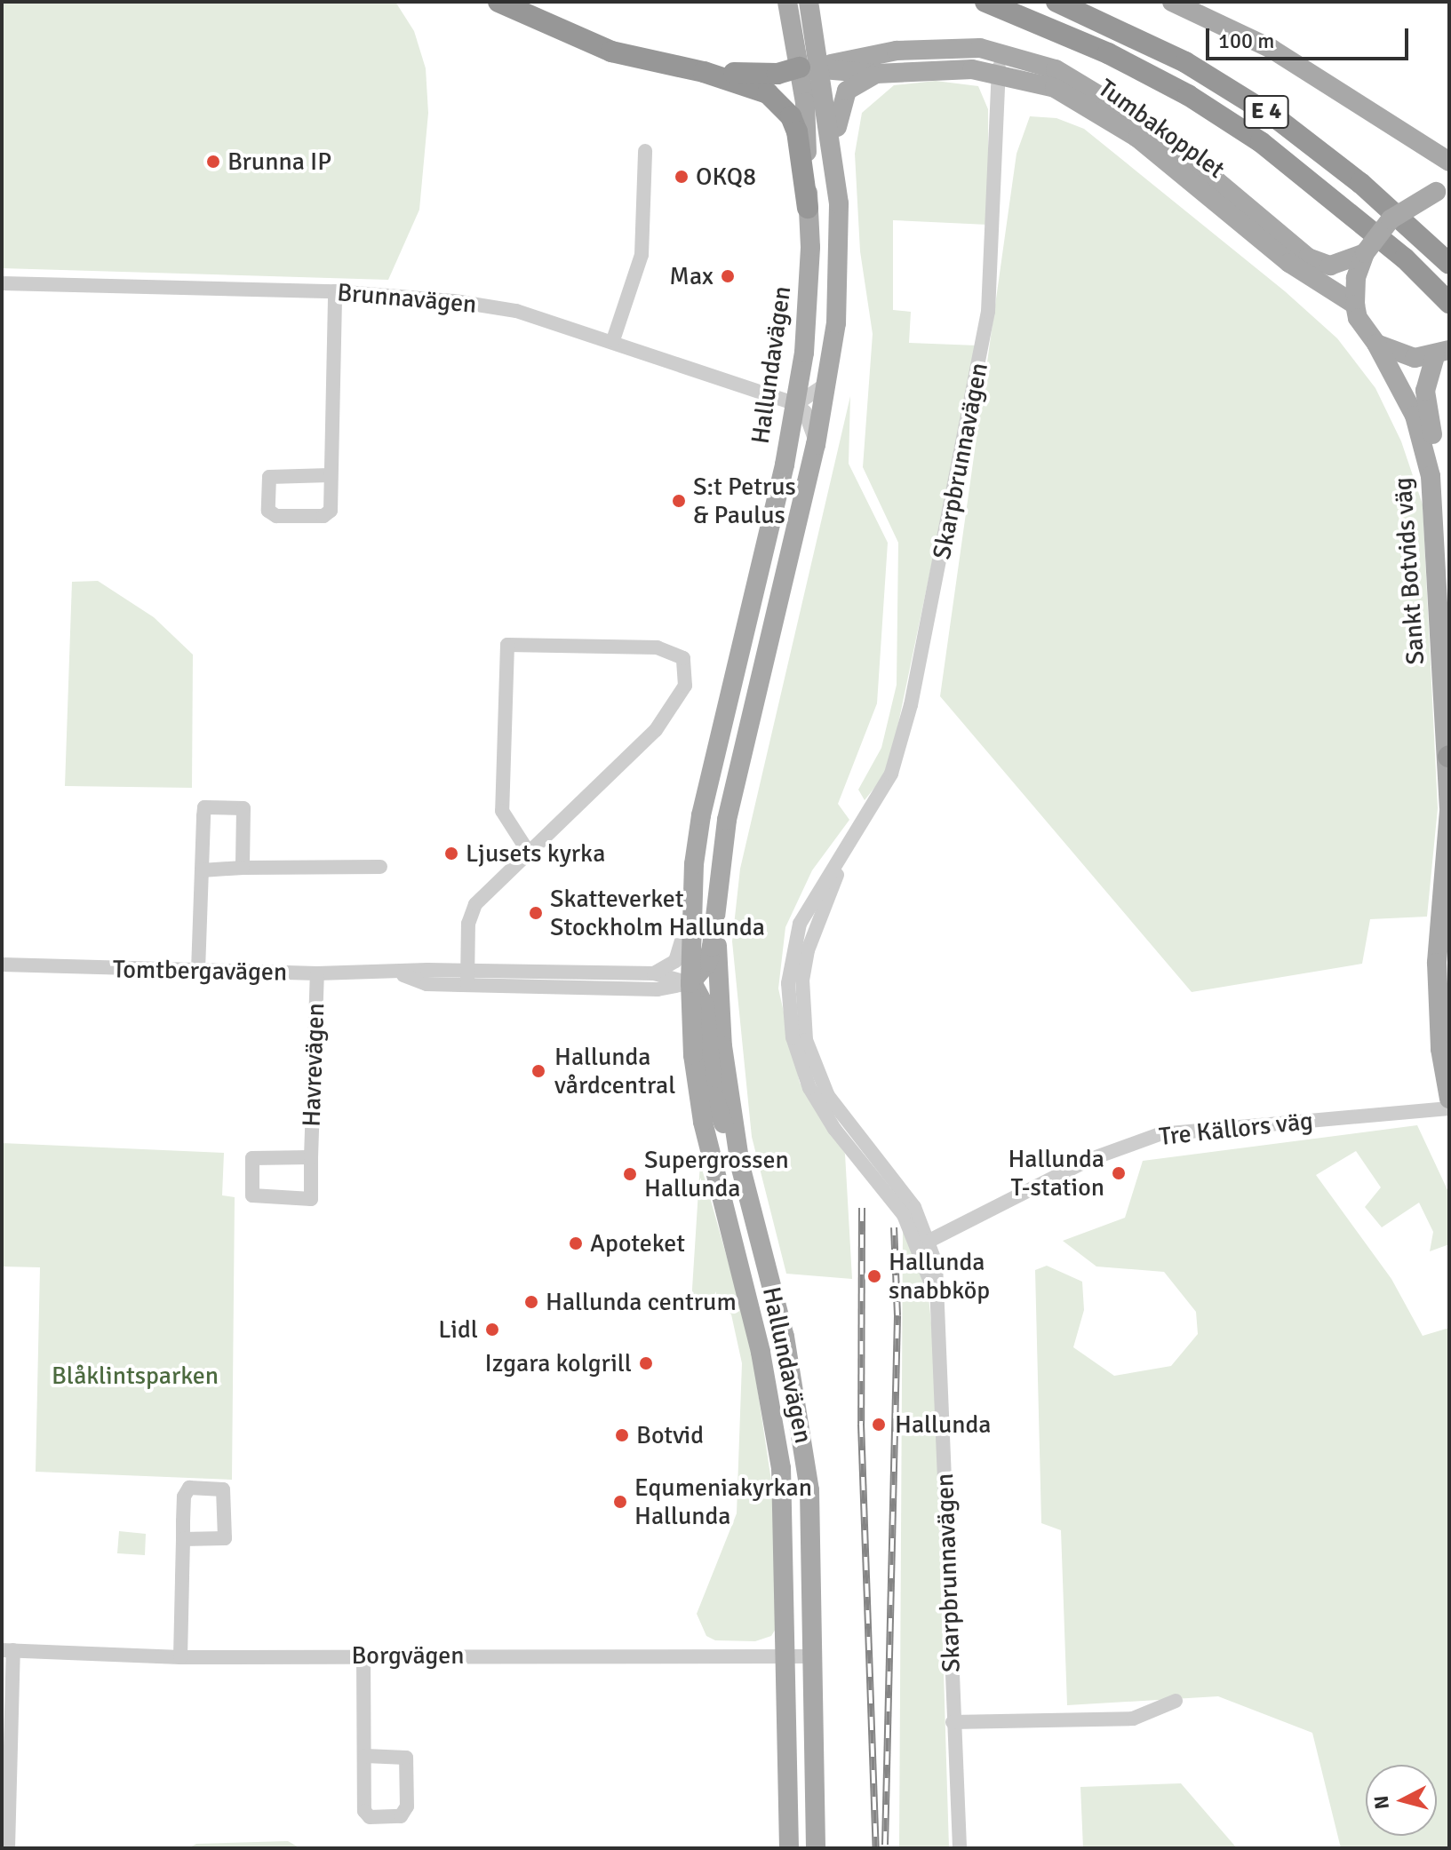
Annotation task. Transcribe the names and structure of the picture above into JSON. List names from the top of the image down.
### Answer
{
  "streets": {
    "highway": ["E 4"],
    "main road": ["Tumbakopplet", "Hallundavägen", "Sankt Botvids väg"],
    "street": [
      "Brunnavägen",
      "Skarpbrunnavägen",
      "Tomtbergavägen",
      "Havrevägen",
      "Tre Källors väg",
      "Borgvägen"
    ]
  },
  "crossings": [
    ["Tumbakopplet", "Hallundavägen"],
    ["Tumbakopplet", "Skarpbrunnavägen"],
    ["Tumbakopplet", "Sankt Botvids väg"],
    ["Brunnavägen", "Hallundavägen"],
    ["Hallundavägen", "Tomtbergavägen"],
    ["Hallundavägen", "Borgvägen"],
    ["Skarpbrunnavägen", "Tre Källors väg"],
    ["Tomtbergavägen", "Havrevägen"]
  ],
  "parks": ["Blåklintsparken"],
  "places": [
    "Brunna IP",
    "OKQ8",
    "Max",
    "S:t Petrus & Paulus",
    "Ljusets kyrka",
    "Skatteverket Stockholm Hallunda",
    "Hallunda vårdcentral",
    "Hallunda T-station",
    "Supergrossen Hallunda",
    "Apoteket",
    "Hallunda snabbköp",
    "Hallunda centrum",
    "Lidl",
    "Izgara kolgrill",
    "Hallunda",
    "Botvid",
    "Equmeniakyrkan Hallunda"
  ],
  "scale_bar": "100 m",
  "north": "left"
}
